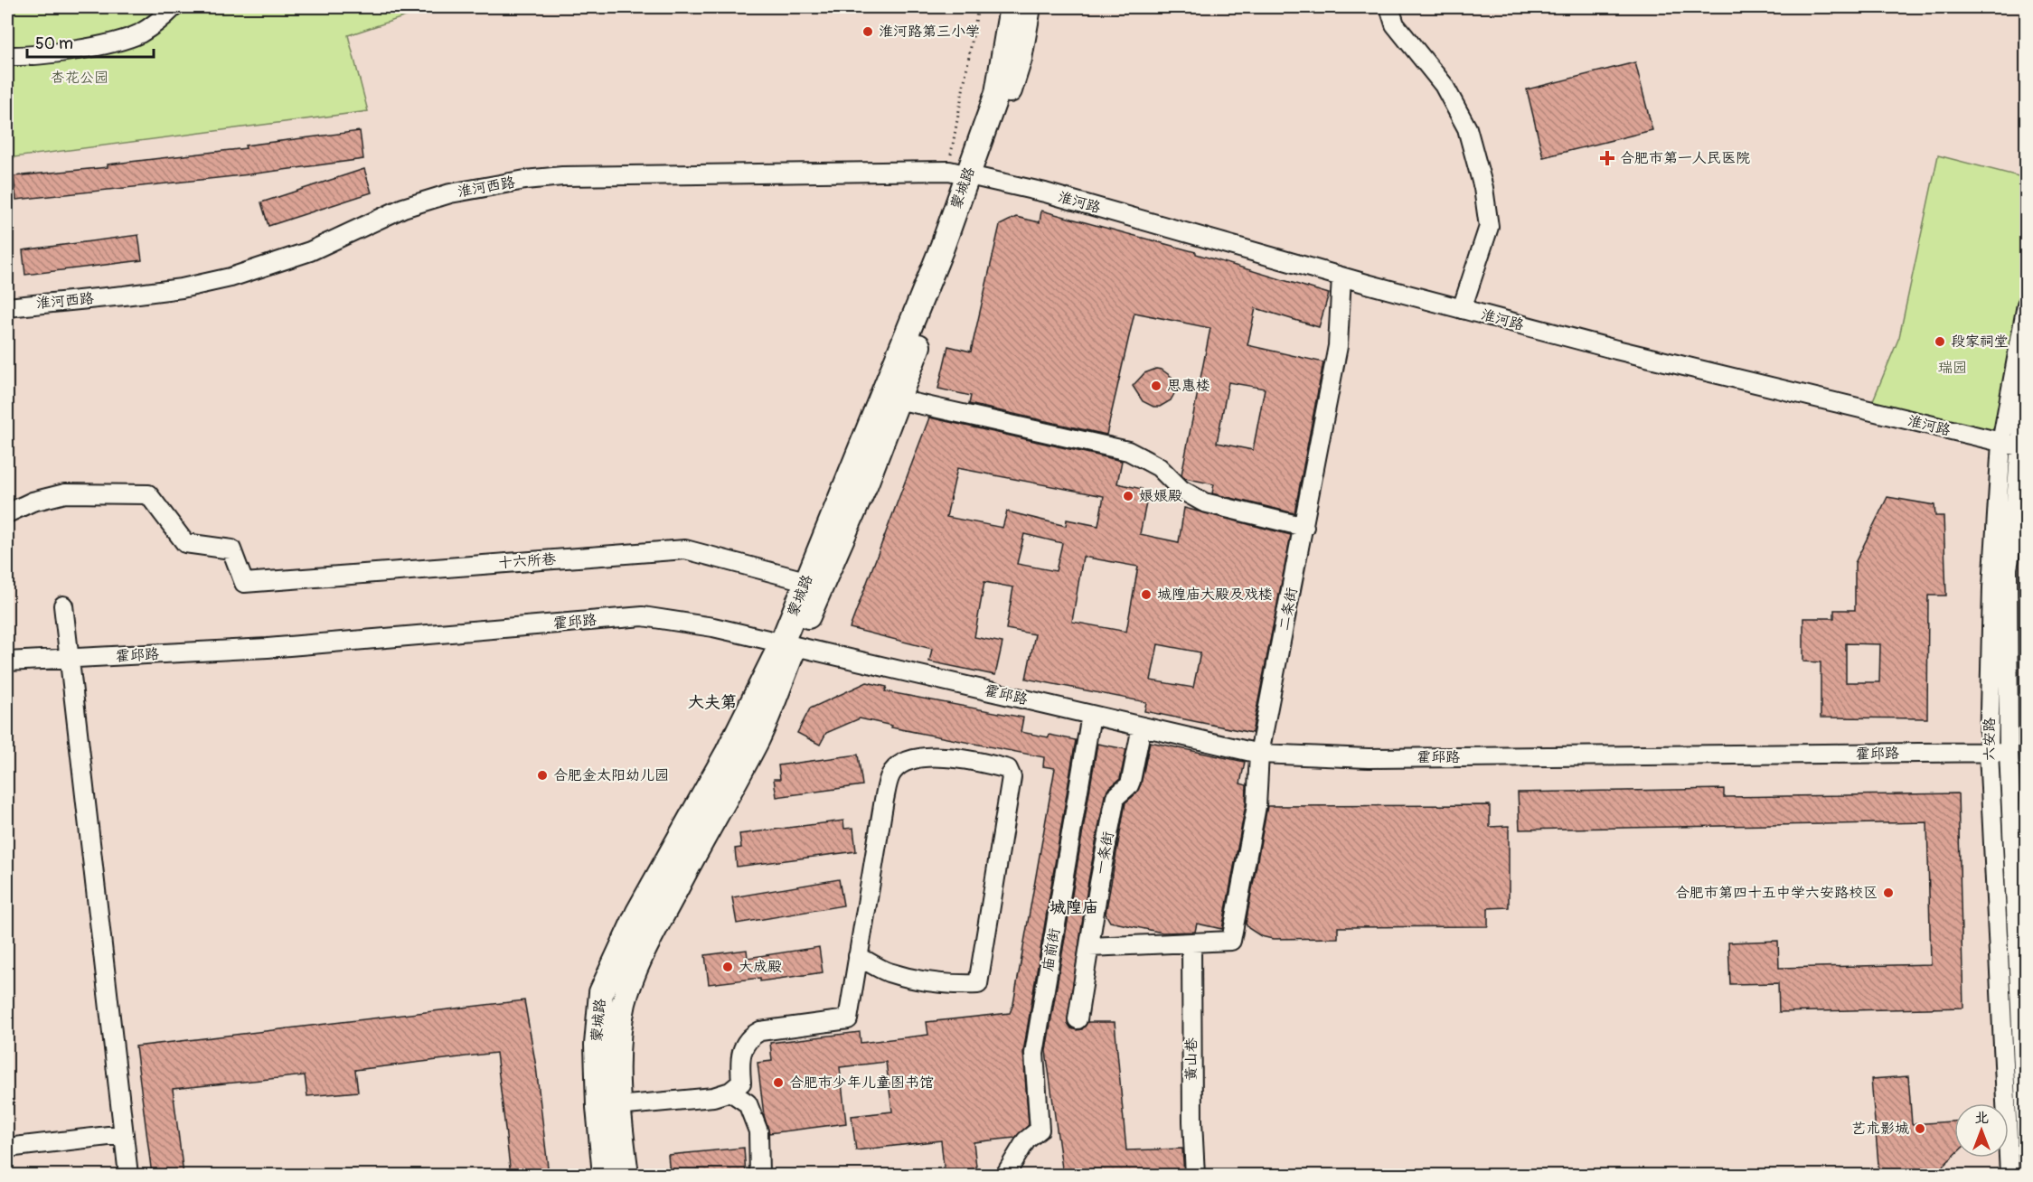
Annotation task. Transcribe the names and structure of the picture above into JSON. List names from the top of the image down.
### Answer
{
  "streets": {
    "main road": ["蒙城路"],
    "street": [
      "淮河西路",
      "淮河路",
      "十六所巷",
      "二条街",
      "霍邱路",
      "六安路",
      "一条街",
      "庙前街",
      "黄山巷"
    ]
  },
  "crossings": [
    ["淮河西路", "蒙城路"],
    ["淮河西路", "淮河路"],
    ["蒙城路", "淮河路"],
    ["蒙城路", "十六所巷"],
    ["蒙城路", "霍邱路"],
    ["淮河路", "二条街"],
    ["淮河路", "六安路"],
    ["二条街", "霍邱路"],
    ["二条街", "黄山巷"],
    ["霍邱路", "六安路"],
    ["霍邱路", "一条街"],
    ["霍邱路", "庙前街"]
  ],
  "districts": ["大夫第", "城隍庙"],
  "parks": ["杏花公园", "瑞园"],
  "places": {
    "other": [
      "淮河路第三小学",
      "段家祠堂",
      "思惠楼",
      "娘娘殿",
      "城隍庙大殿及戏楼",
      "合肥金太阳幼儿园",
      "合肥市第四十五中学六安路校区",
      "大成殿",
      "合肥市少年儿童图书馆",
      "艺术影城"
    ],
    "health": ["合肥市第一人民医院"]
  },
  "scale_bar": "50 m",
  "north": "top"
}
